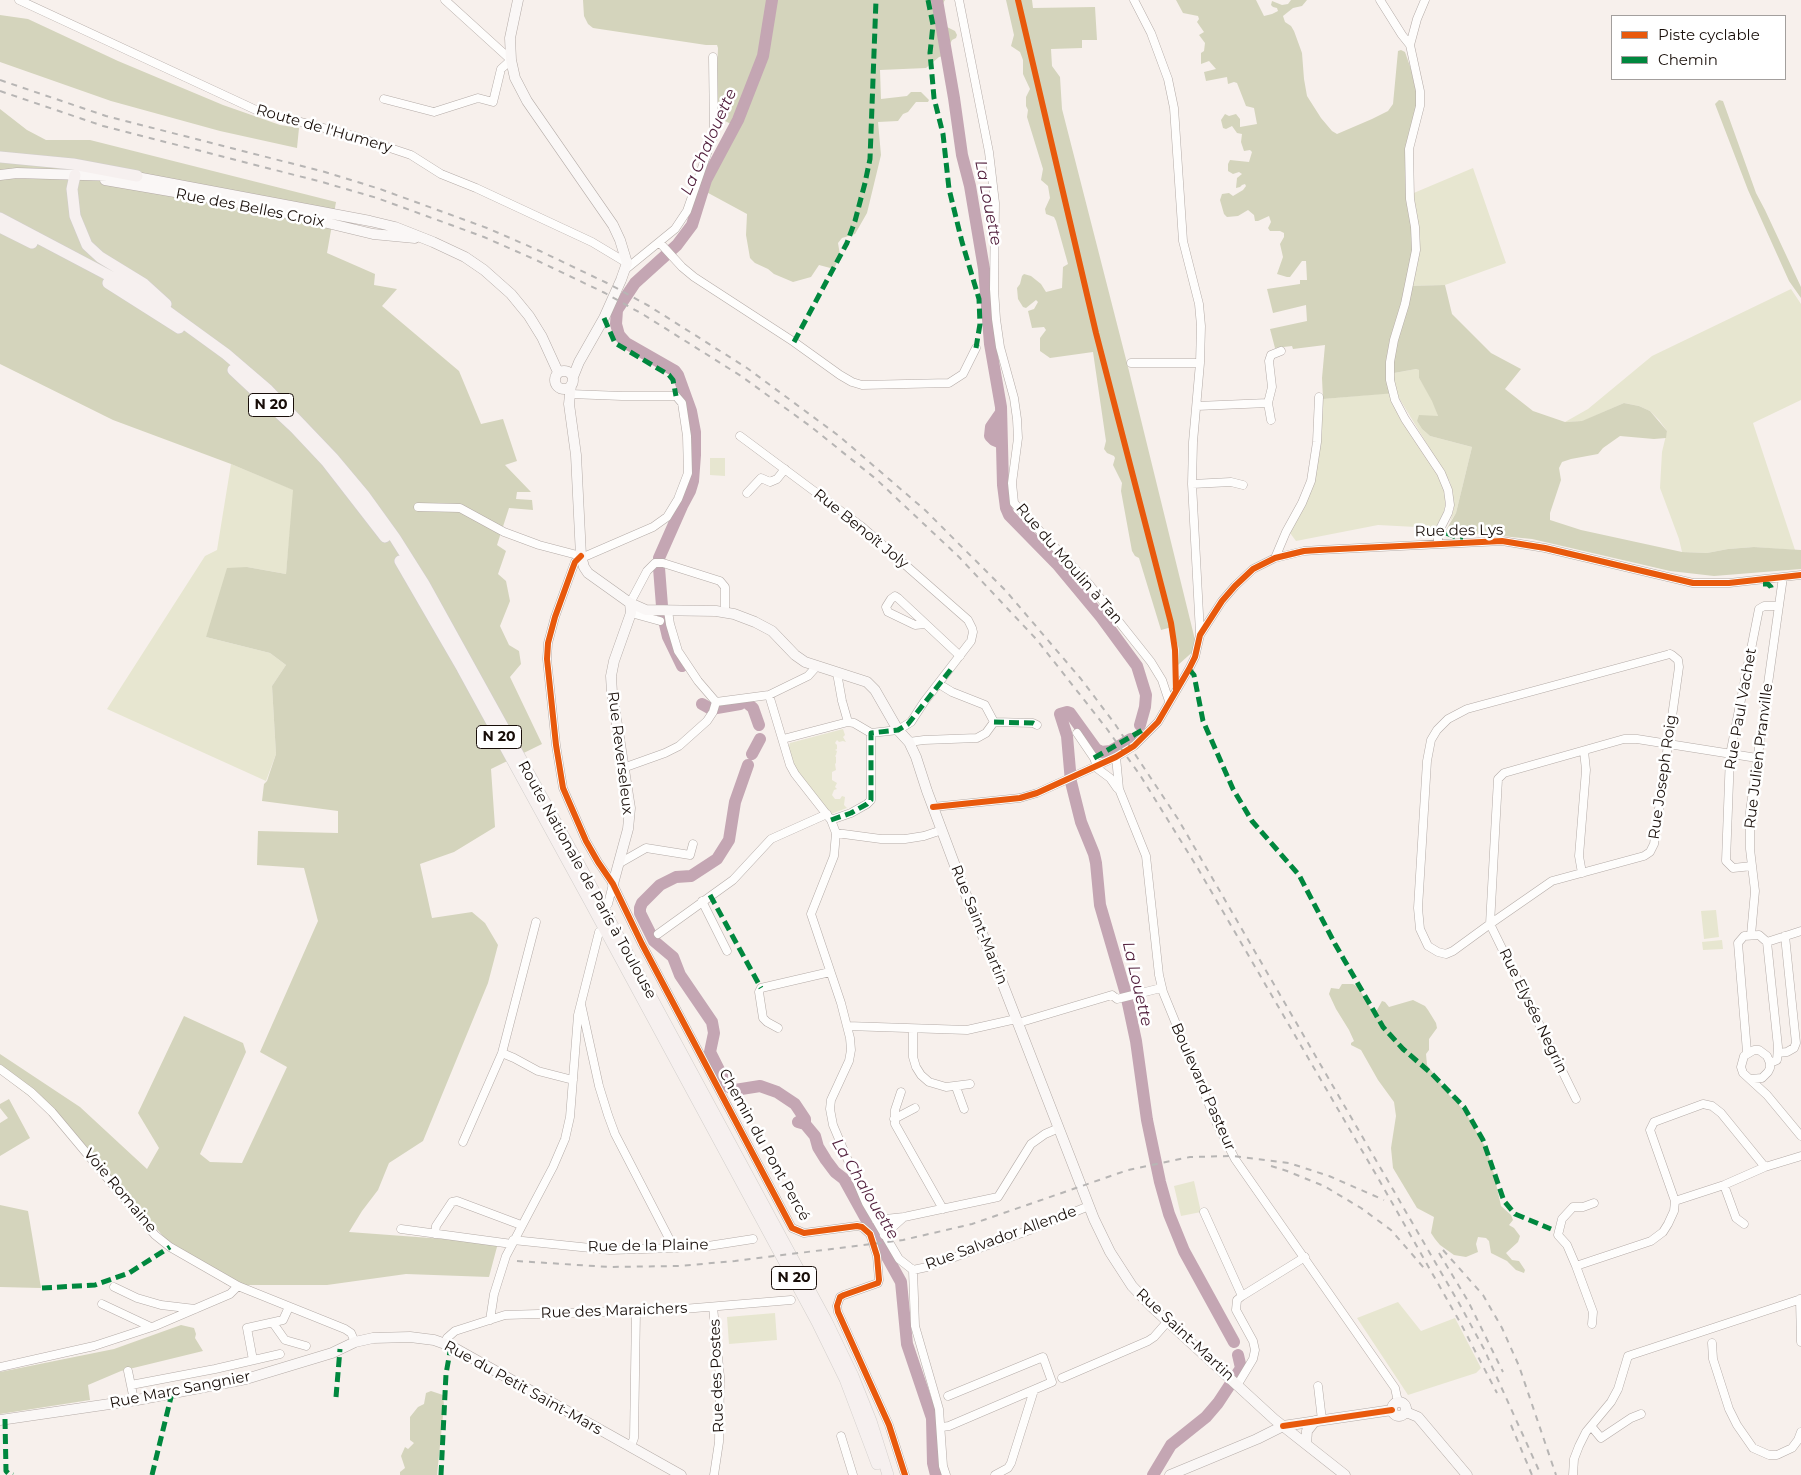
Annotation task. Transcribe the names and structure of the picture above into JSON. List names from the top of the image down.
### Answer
{
  "streets": {
    "main road": [
      "Rue des Belles Croix",
      "N 20",
      "Rue Reverseleux",
      "Route Nationale de Paris à Toulouse",
      "Rue Saint-Martin",
      "Rue du Petit Saint-Mars",
      "Rue Marc Sangnier"
    ],
    "street": [
      "Route de l'Humery",
      "Rue Benoît Joly",
      "Rue des Lys",
      "Rue du Moulin à Tan",
      "Rue Paul Vachet",
      "Rue Julien Pranville",
      "Rue Joseph Roig",
      "Rue Elysée Negrin",
      "Boulevard Pasteur",
      "Chemin du Pont Percé",
      "Voie Romaine",
      "Rue Salvador Allende",
      "Rue de la Plaine",
      "Rue des Maraichers",
      "Rue des Postes"
    ]
  },
  "crossings": [
    ["Rue des Belles Croix", "Rue Saint-Martin"],
    ["Rue des Lys", "Rue du Moulin à Tan"],
    ["Rue des Lys", "Rue Julien Pranville"],
    ["Rue des Lys", "Rue Saint-Martin"],
    ["Rue des Lys", "Boulevard Pasteur"],
    ["Rue Paul Vachet", "Rue Julien Pranville"],
    ["Rue Reverseleux", "Rue Saint-Martin"],
    ["Rue Reverseleux", "Chemin du Pont Percé"],
    ["Rue Joseph Roig", "Rue Elysée Negrin"],
    ["Rue Saint-Martin", "Rue Salvador Allende"],
    ["Voie Romaine", "Rue du Petit Saint-Mars"],
    ["Voie Romaine", "Rue Marc Sangnier"],
    ["Rue des Maraichers", "Rue des Postes"],
    ["Rue des Maraichers", "Rue du Petit Saint-Mars"],
    ["Rue du Petit Saint-Mars", "Rue Marc Sangnier"]
  ],
  "water": ["La Chalouette", "La Louette"],
  "legend": ["Piste cyclable", "Chemin"]
}
